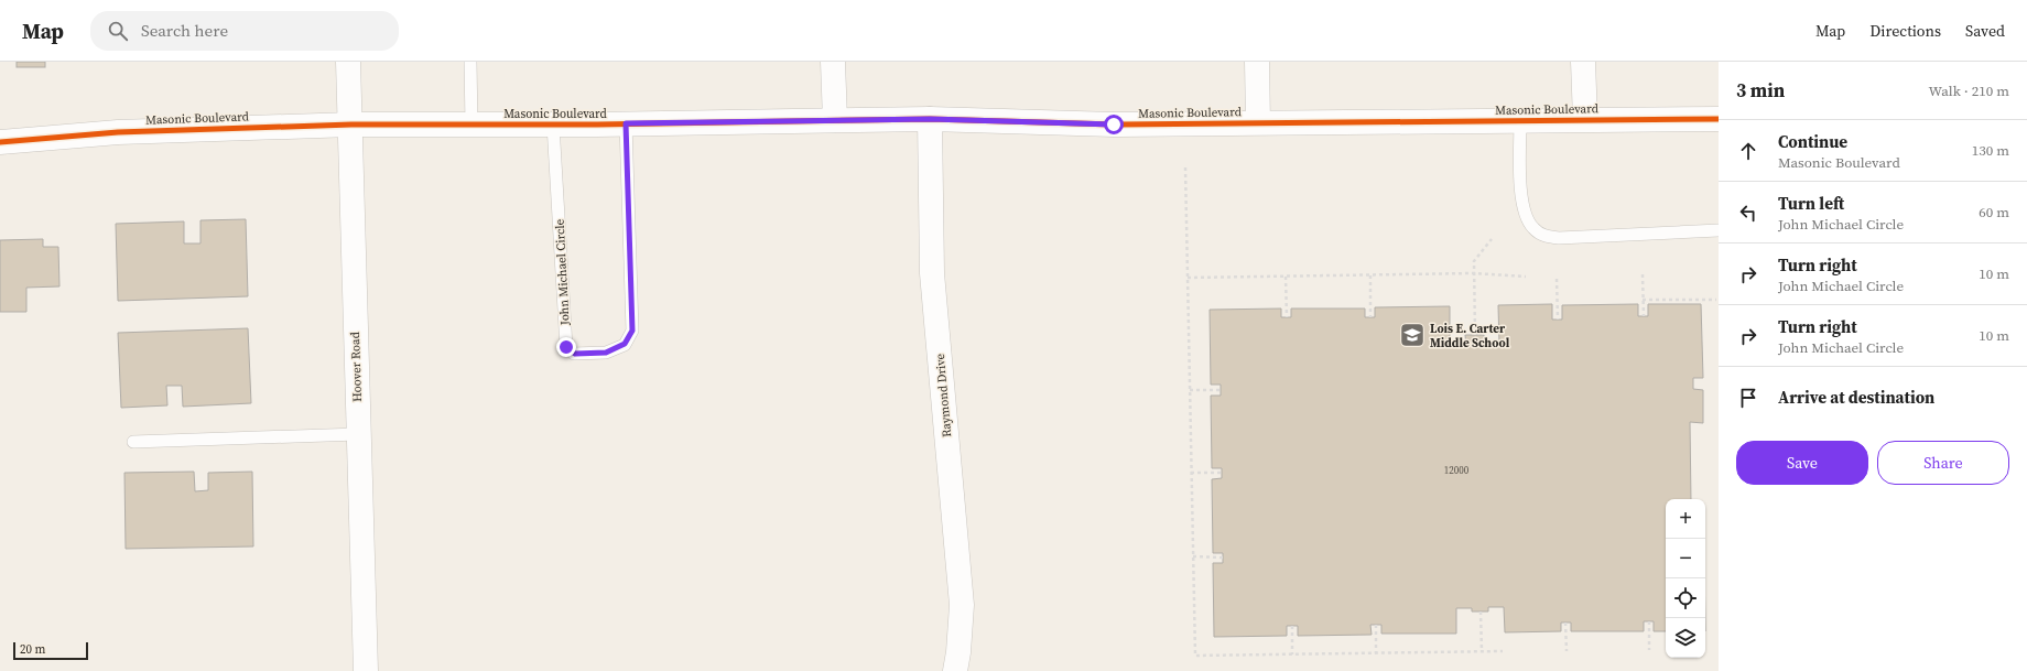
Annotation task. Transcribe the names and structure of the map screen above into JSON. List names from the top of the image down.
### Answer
{
  "streets": {
    "street": ["Masonic Boulevard", "Hoover Road", "Raymond Drive"],
    "lane": ["John Michael Circle"]
  },
  "crossings": [
    ["Masonic Boulevard", "John Michael Circle"],
    ["Masonic Boulevard", "Hoover Road"],
    ["Masonic Boulevard", "Raymond Drive"]
  ],
  "places": {
    "school or university": ["Lois E. Carter Middle School"]
  },
  "house_numbers": ["12000"],
  "scale_bar": "20 m",
  "page": {
    "header": "Map",
    "search": "Search here",
    "nav": ["Map", "Directions", "Saved"],
    "heading": ["3 min", "Walk · 210 m"],
    "list": [
      ["Continue", "Masonic Boulevard", "130 m"],
      ["Turn left", "John Michael Circle", "60 m"],
      ["Turn right", "John Michael Circle", "10 m"],
      ["Turn right", "John Michael Circle", "10 m"],
      "Arrive at destination"
    ],
    "buttons": ["Save", "Share"],
    "map_buttons": ["+", "−"],
    "scale": "20 m"
  }
}
